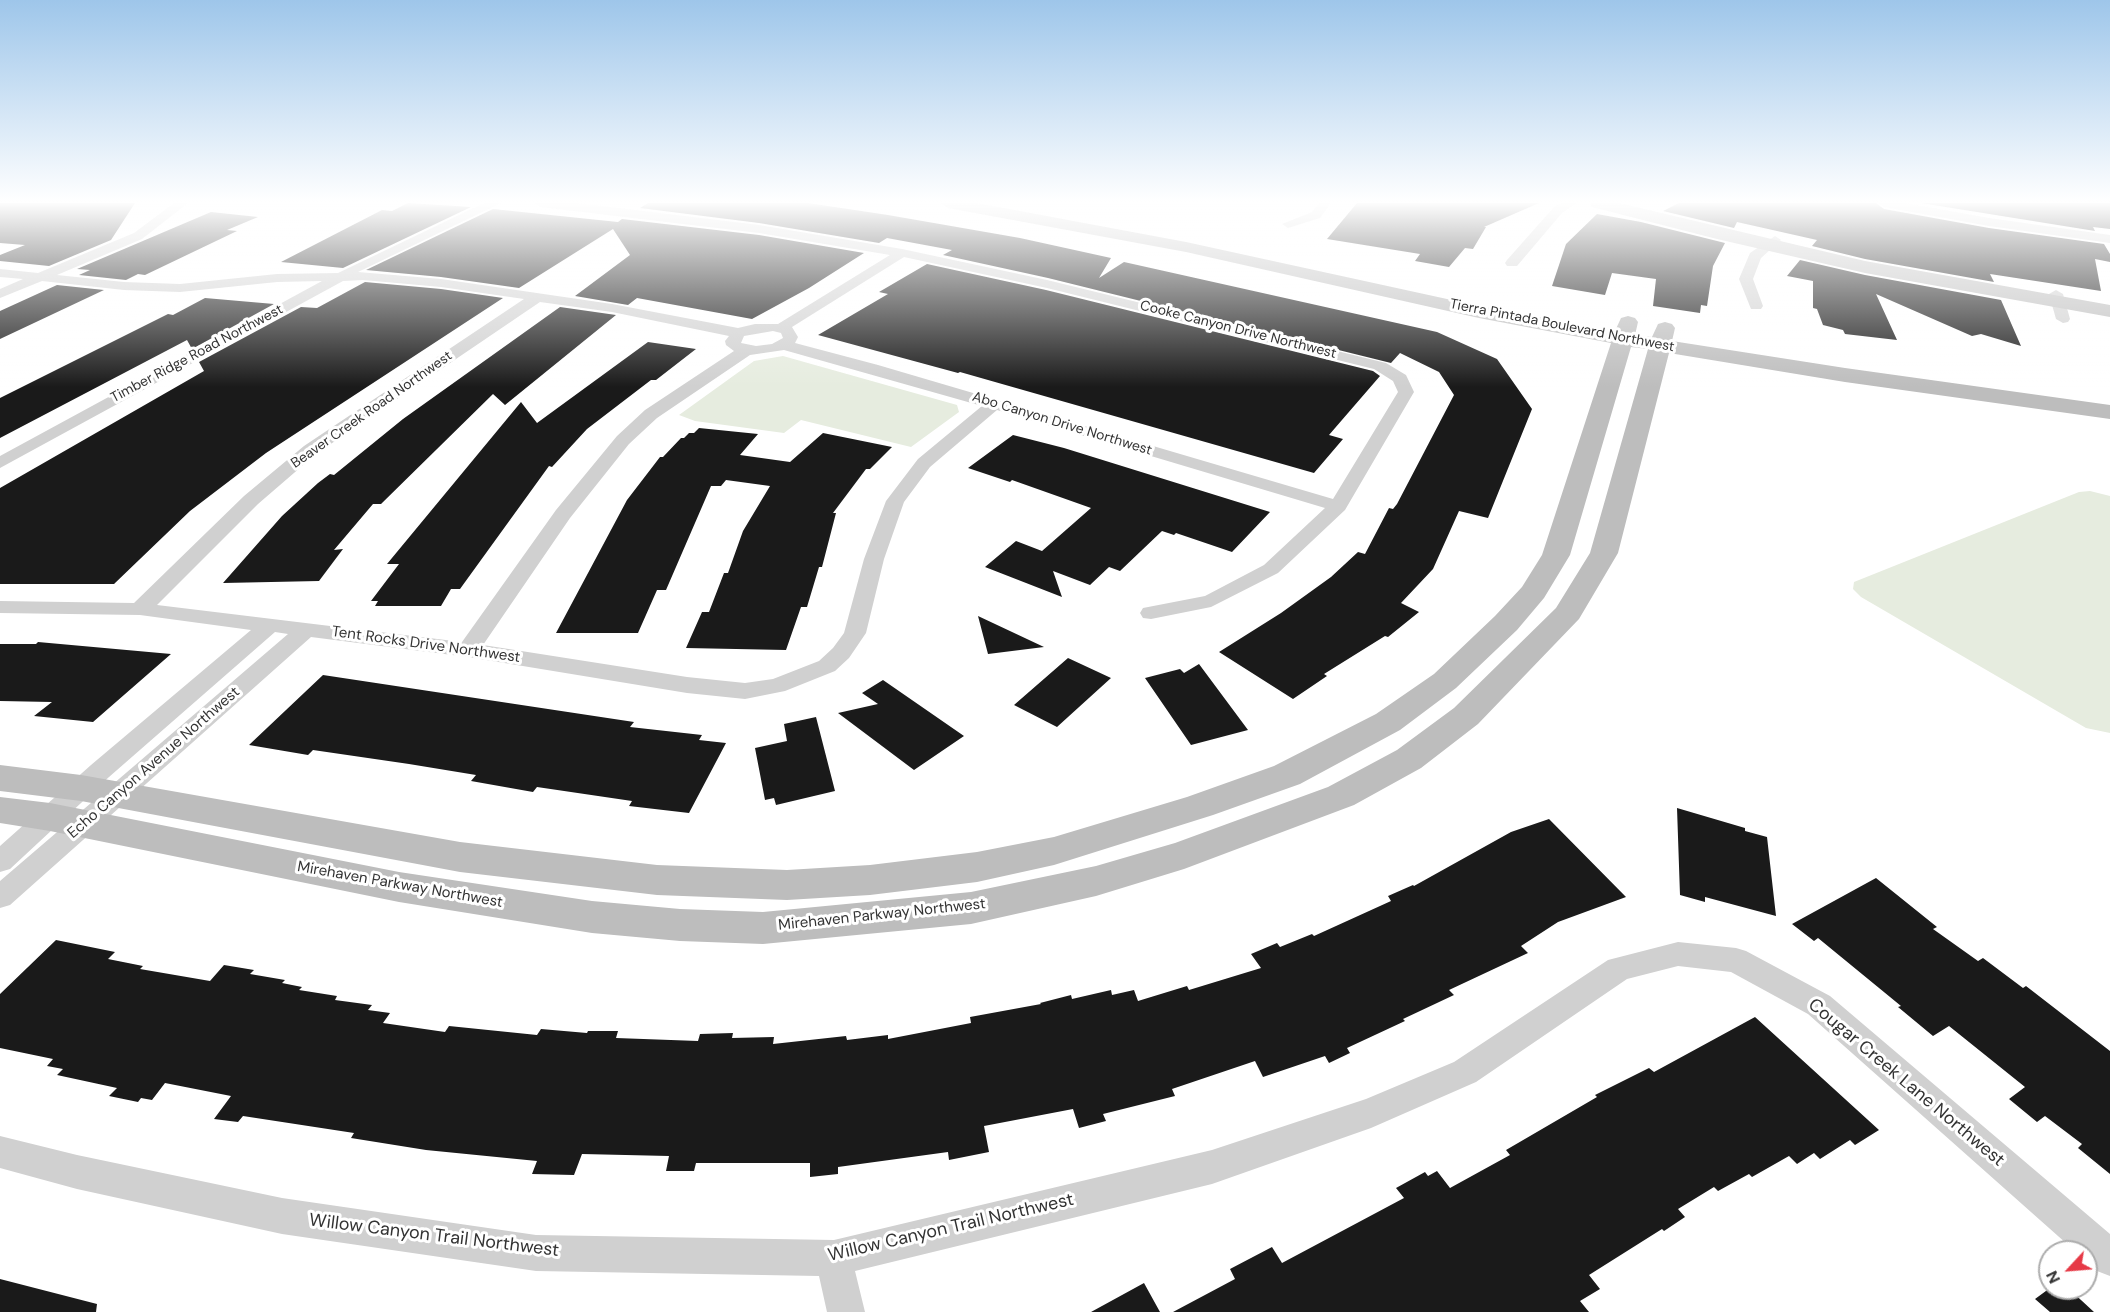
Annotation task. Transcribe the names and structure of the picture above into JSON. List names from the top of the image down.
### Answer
{
  "streets": {
    "street": [
      "Tierra Pintada Boulevard Northwest",
      "Cooke Canyon Drive Northwest",
      "Timber Ridge Road Northwest",
      "Beaver Creek Road Northwest",
      "Abo Canyon Drive Northwest",
      "Tent Rocks Drive Northwest",
      "Echo Canyon Avenue Northwest",
      "Mirehaven Parkway Northwest",
      "Cougar Creek Lane Northwest",
      "Willow Canyon Trail Northwest"
    ]
  },
  "crossings": [
    ["Tierra Pintada Boulevard Northwest", "Mirehaven Parkway Northwest"],
    ["Cooke Canyon Drive Northwest", "Abo Canyon Drive Northwest"],
    ["Beaver Creek Road Northwest", "Tent Rocks Drive Northwest"],
    ["Abo Canyon Drive Northwest", "Tent Rocks Drive Northwest"],
    ["Tent Rocks Drive Northwest", "Echo Canyon Avenue Northwest"],
    ["Echo Canyon Avenue Northwest", "Mirehaven Parkway Northwest"],
    ["Cougar Creek Lane Northwest", "Willow Canyon Trail Northwest"]
  ],
  "north": "bottom left"
}
